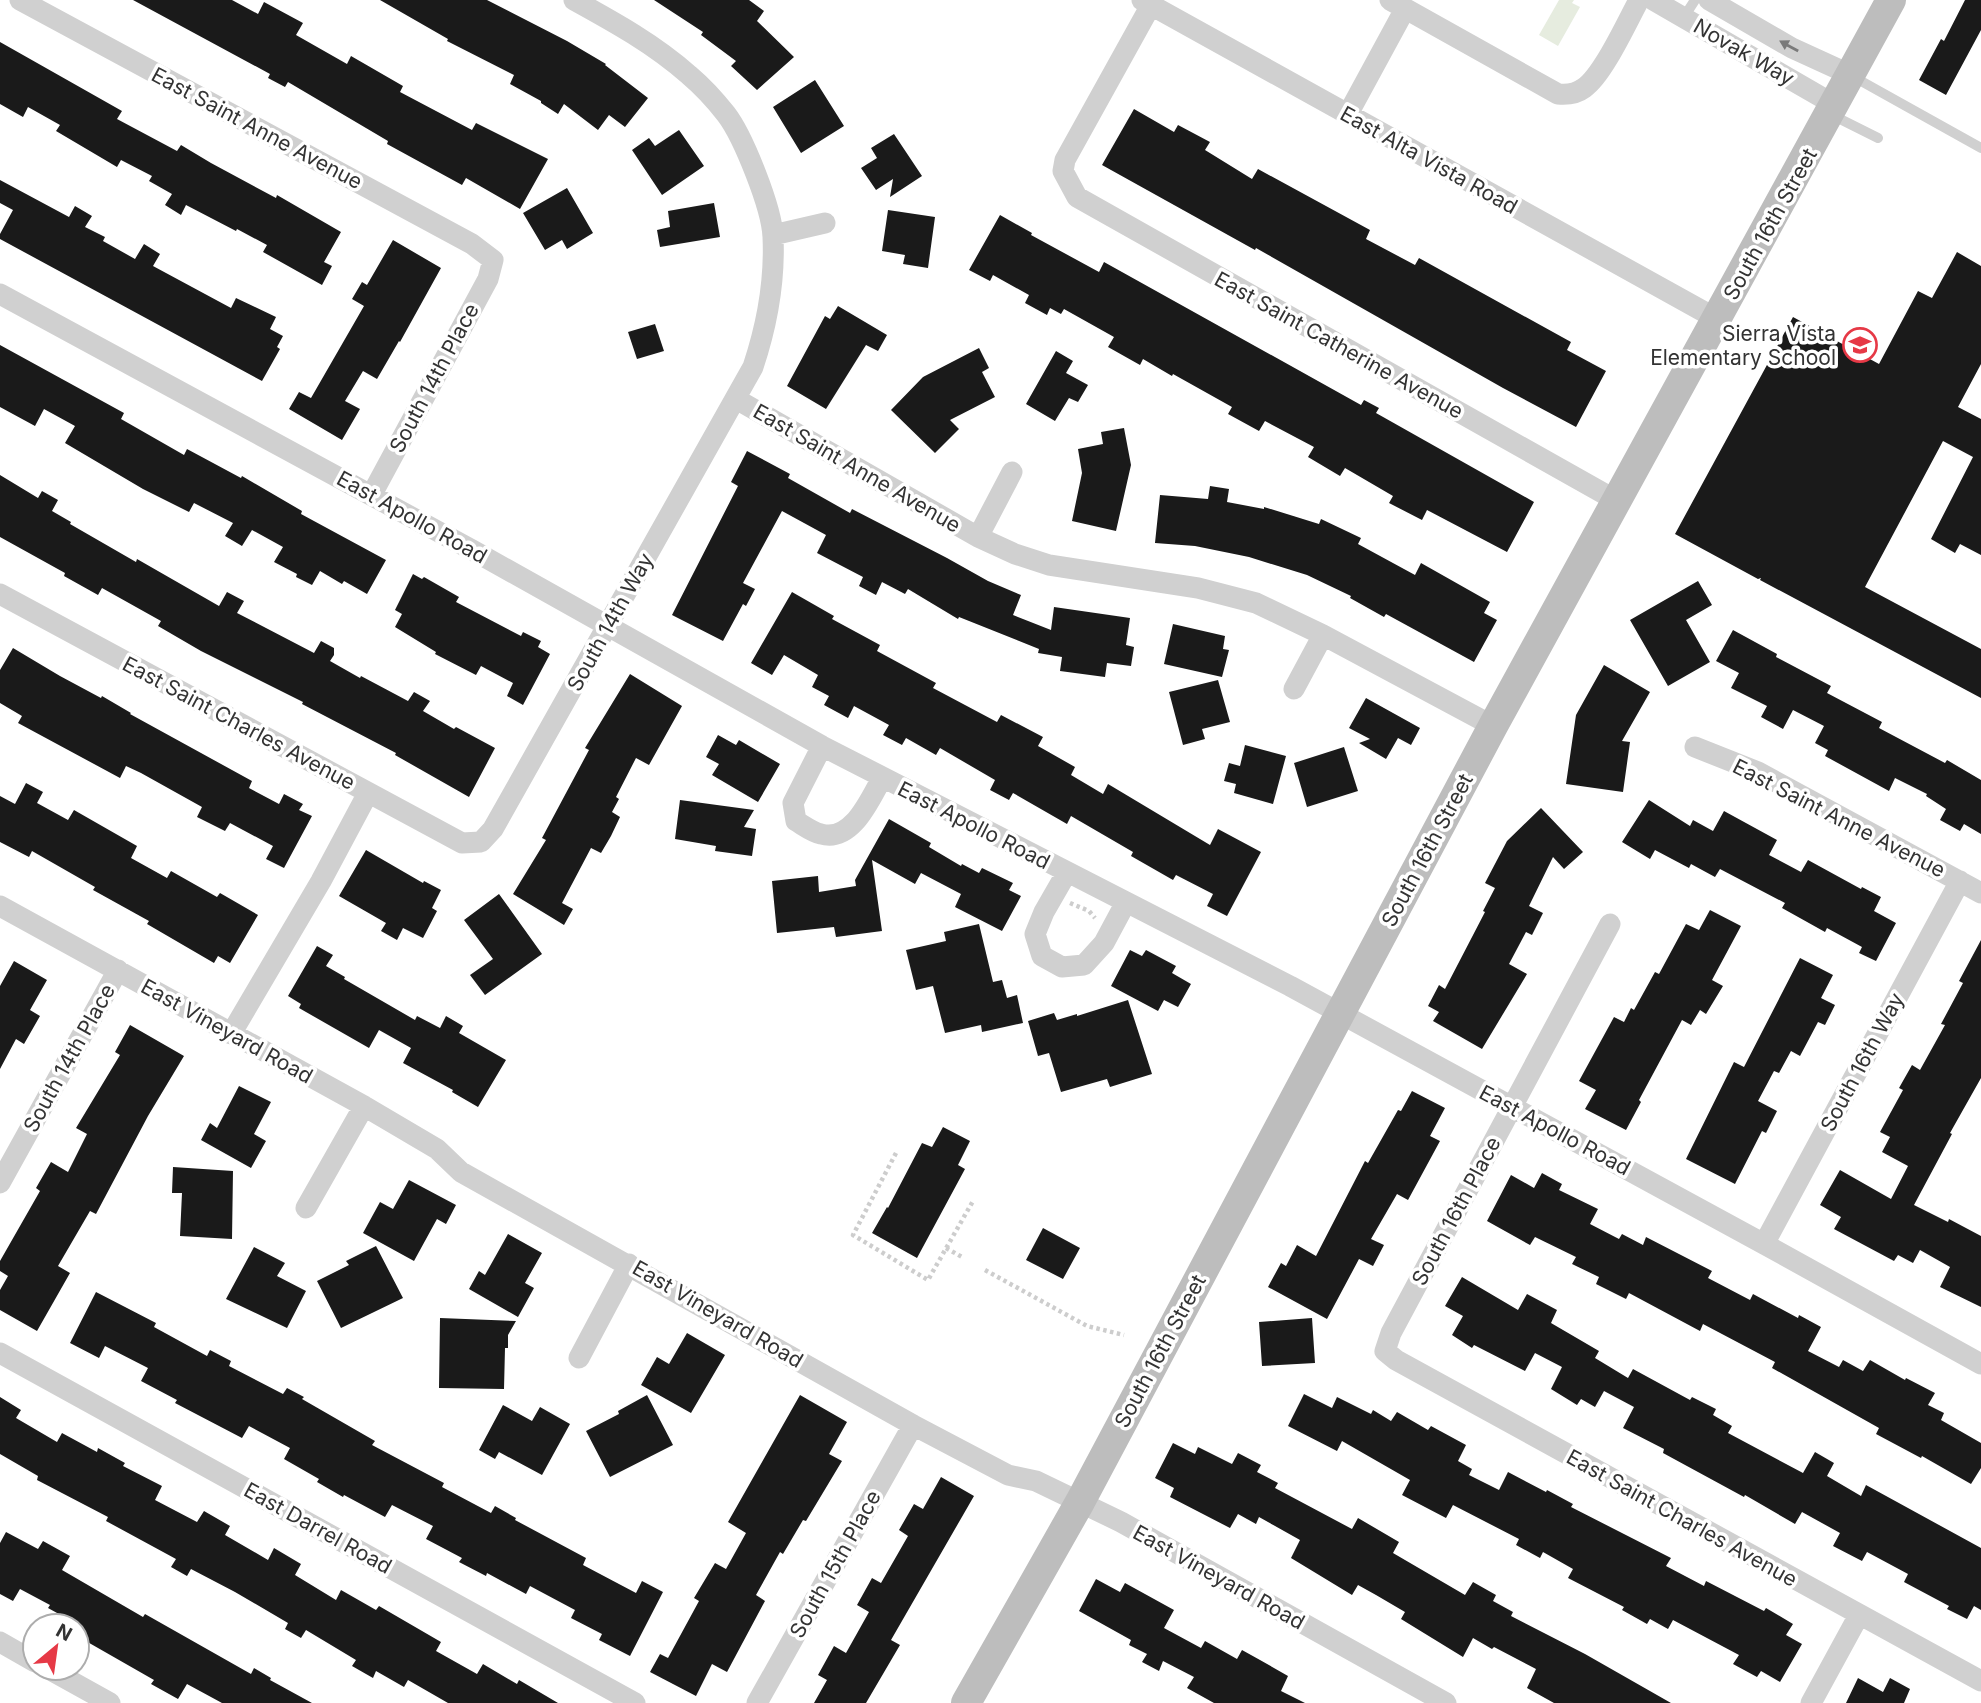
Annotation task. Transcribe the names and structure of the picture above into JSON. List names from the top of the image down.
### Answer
{
  "streets": {
    "main road": ["South 16th Street"],
    "street": [
      "Novak Way",
      "East Saint Anne Avenue",
      "East Alta Vista Road",
      "East Saint Catherine Avenue",
      "South 14th Place",
      "East Apollo Road",
      "South 14th Way",
      "East Saint Charles Avenue",
      "East Vineyard Road",
      "South 16th Way",
      "South 16th Place",
      "East Darrel Road",
      "South 15th Place"
    ]
  },
  "crossings": [
    ["Novak Way", "South 16th Street"],
    ["East Saint Anne Avenue", "South 16th Street"],
    ["East Saint Anne Avenue", "South 14th Place"],
    ["East Saint Anne Avenue", "South 14th Way"],
    ["East Saint Anne Avenue", "South 16th Way"],
    ["East Alta Vista Road", "South 16th Street"],
    ["East Alta Vista Road", "East Saint Catherine Avenue"],
    ["South 16th Street", "East Saint Catherine Avenue"],
    ["South 16th Street", "East Apollo Road"],
    ["South 16th Street", "East Vineyard Road"],
    ["South 14th Place", "East Apollo Road"],
    ["South 14th Place", "East Vineyard Road"],
    ["East Apollo Road", "South 14th Way"],
    ["East Apollo Road", "South 16th Way"],
    ["East Apollo Road", "South 16th Place"],
    ["South 14th Way", "East Saint Charles Avenue"],
    ["East Saint Charles Avenue", "South 16th Place"],
    ["East Vineyard Road", "South 15th Place"]
  ],
  "places": {
    "school or university": ["Sierra Vista Elementary School"]
  },
  "north": "top right"
}
